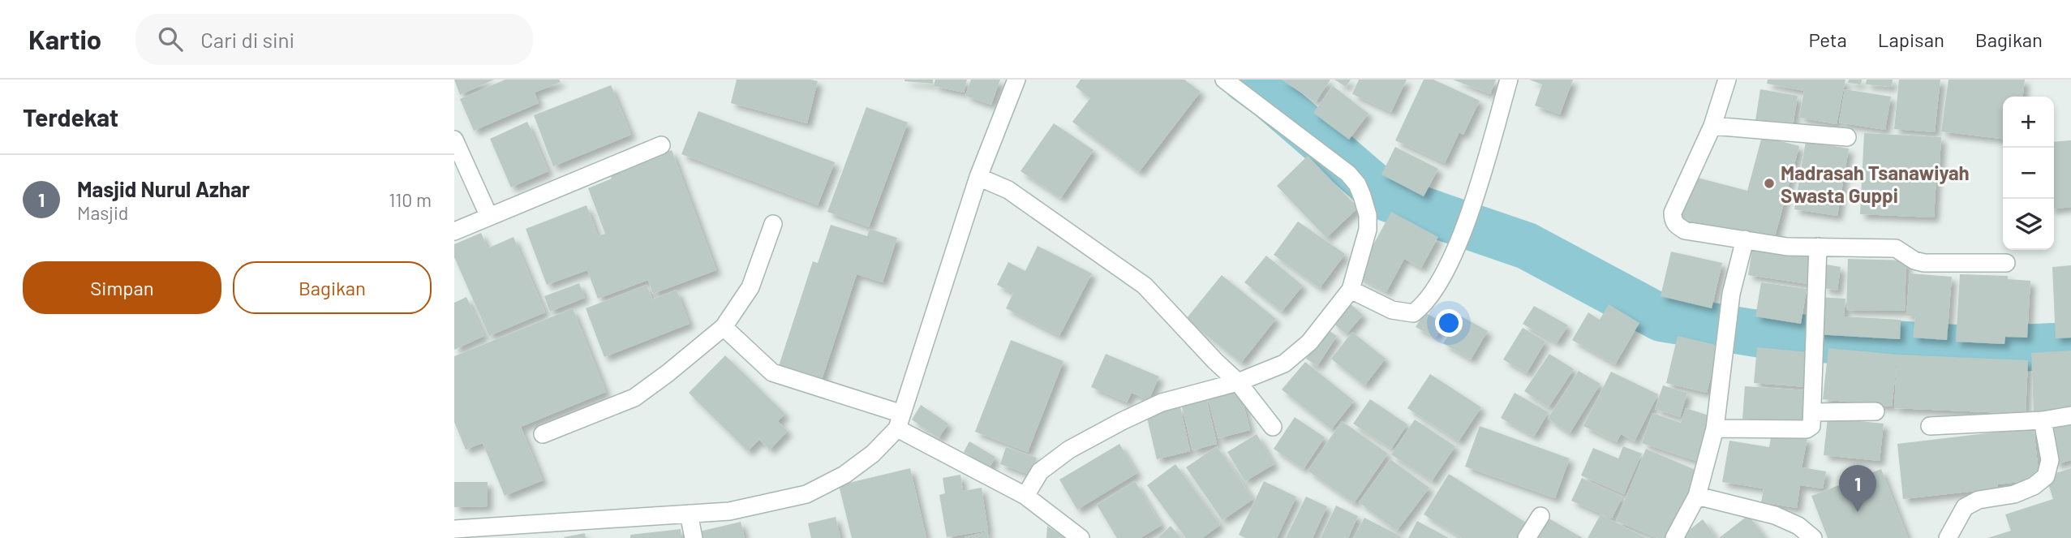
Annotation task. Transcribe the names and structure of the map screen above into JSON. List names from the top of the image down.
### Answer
{
  "places": ["Madrasah Tsanawiyah Swasta Guppi"],
  "page": {
    "header": "Kartio",
    "search": "Cari di sini",
    "nav": ["Peta", "Lapisan", "Bagikan"],
    "heading": "Terdekat",
    "map_buttons": ["+", "−"],
    "list": [
      {
        "mark": "1",
        "name": "Masjid Nurul Azhar",
        "note": "Masjid",
        "value": "110 m"
      }
    ],
    "buttons": ["Simpan", "Bagikan"],
    "pins": "1"
  }
}
